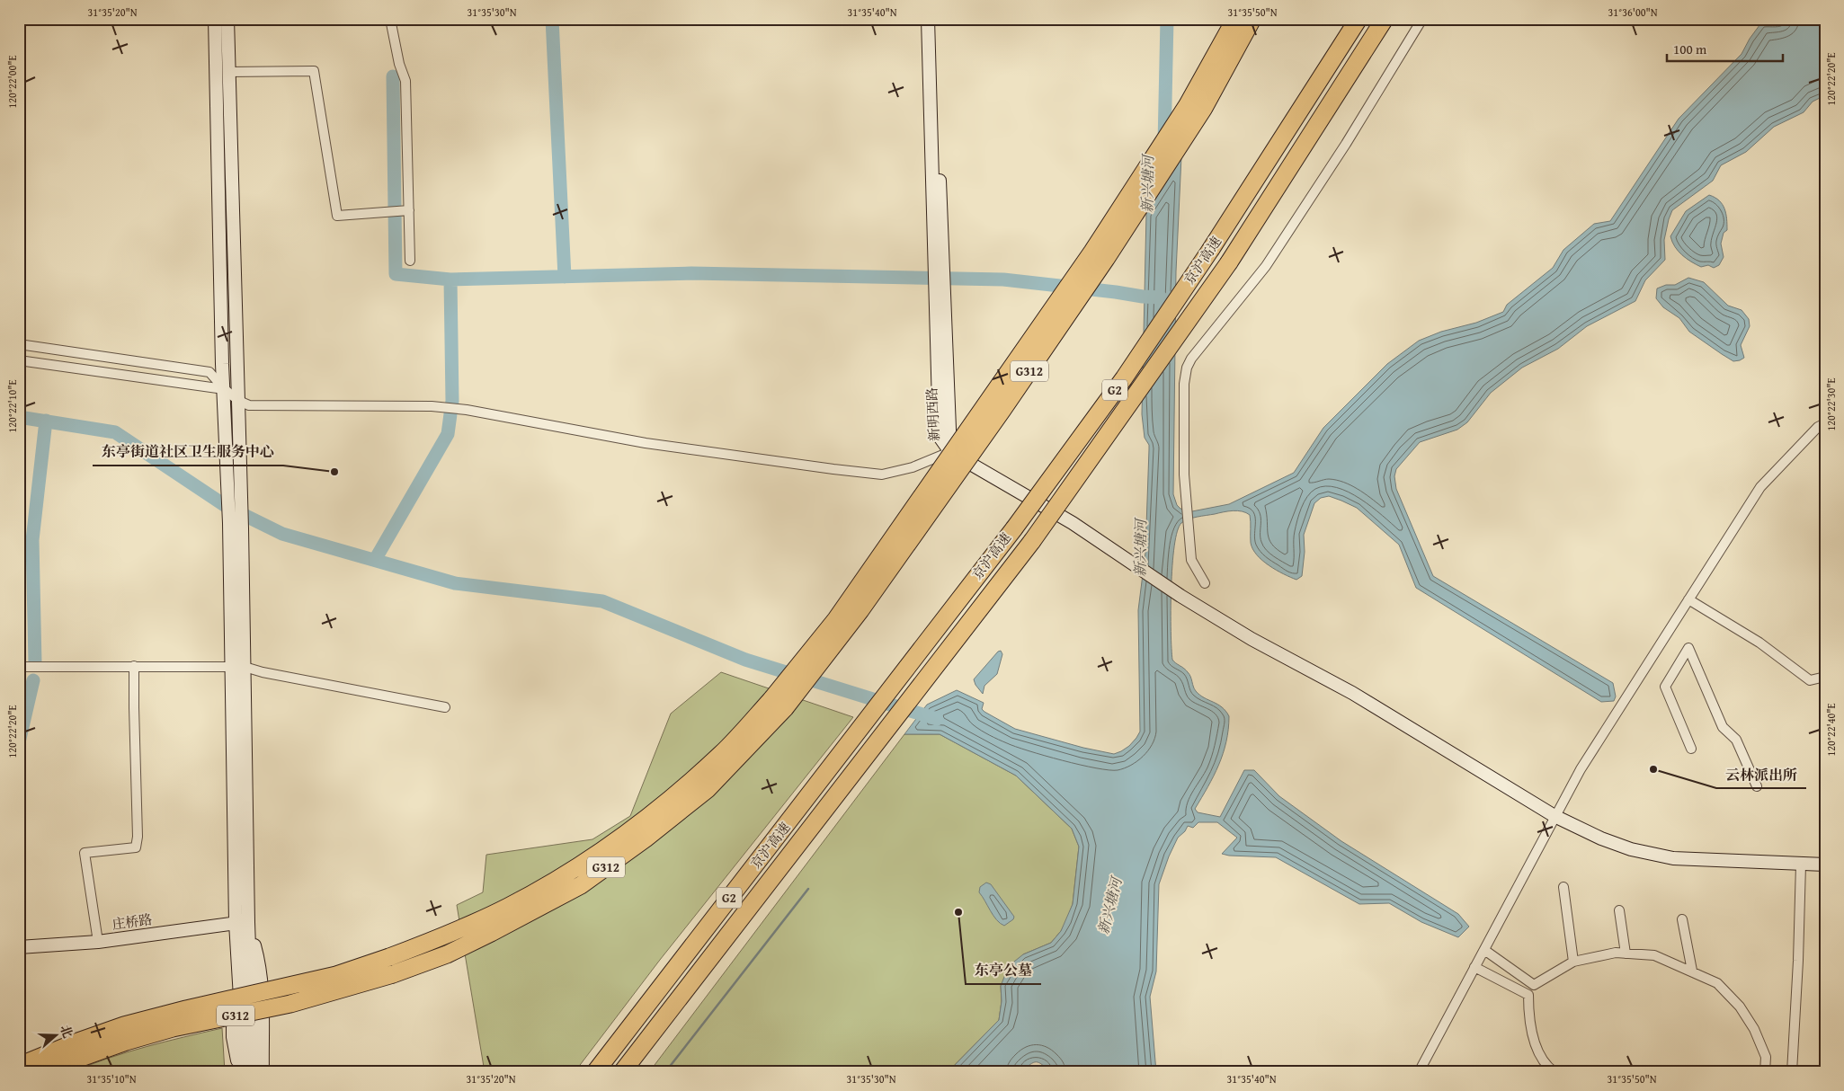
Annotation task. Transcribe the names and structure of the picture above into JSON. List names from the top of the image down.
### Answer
{
  "streets": {
    "highway": ["京沪高速", "G312", "G2"],
    "main road": ["新明西路", "庄桥路"]
  },
  "water": ["新兴塘河"],
  "places": ["东亭街道社区卫生服务中心", "云林派出所", "东亭公墓"],
  "scale_bar": "100 m",
  "north": "right",
  "coordinates": [
    "31°35'20\"N",
    "31°35'30\"N",
    "31°35'40\"N",
    "31°35'50\"N",
    "31°36'00\"N",
    "120°22'20\"E",
    "120°22'00\"E",
    "120°22'30\"E",
    "120°22'10\"E",
    "120°22'40\"E",
    "31°35'10\"N"
  ]
}
